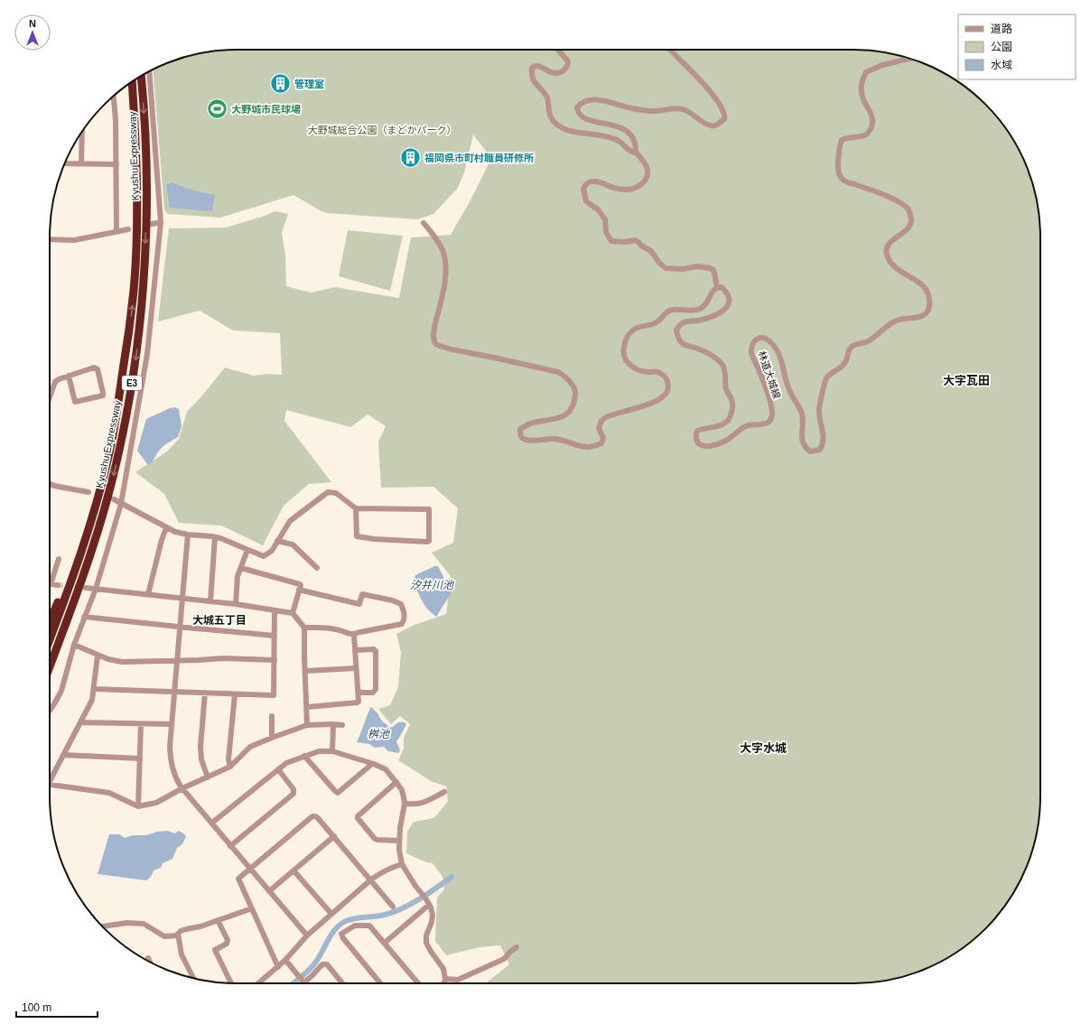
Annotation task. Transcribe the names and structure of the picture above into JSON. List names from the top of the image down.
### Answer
{
  "streets": {
    "highway": ["Kyushu Expressway", "E3"],
    "street": ["林道大城線"]
  },
  "districts": ["大字瓦田", "大城五丁目", "大字水城"],
  "water": ["汐井川池", "桝池"],
  "parks": ["大野城総合公園（まどかパーク）"],
  "places": {
    "building": ["管理室", "福岡県市町村職員研修所"],
    "sports": ["大野城市民球場"]
  },
  "legend": ["道路", "公園", "水域"],
  "scale_bar": "100 m",
  "north": "top"
}
